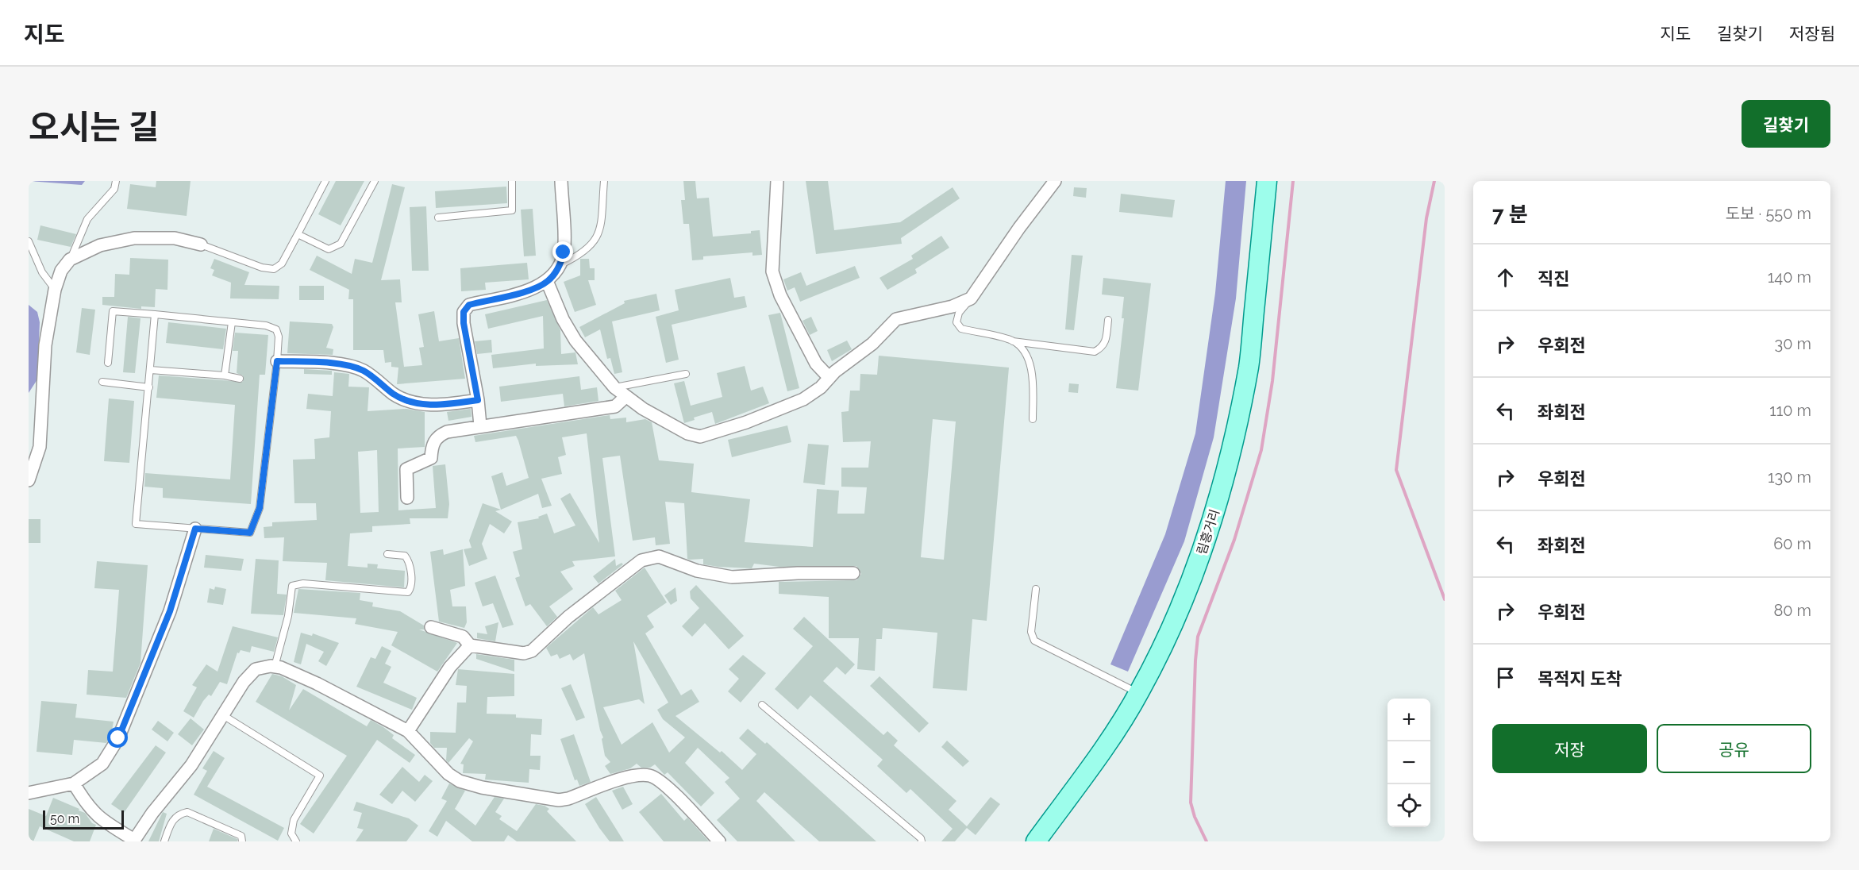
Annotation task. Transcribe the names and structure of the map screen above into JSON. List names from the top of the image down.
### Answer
{
  "streets": {
    "main road": ["림흥거리"]
  },
  "scale_bar": "50 m",
  "page": {
    "header": "지도",
    "nav": ["지도", "길찾기", "저장됨"],
    "title": "오시는 길",
    "buttons": [
      "길찾기",
      ["저장", "공유"]
    ],
    "heading": ["7 분", "도보 · 550 m"],
    "list": [
      ["직진", "140 m"],
      ["우회전", "30 m"],
      ["좌회전", "110 m"],
      ["우회전", "130 m"],
      ["좌회전", "60 m"],
      ["우회전", "80 m"],
      "목적지 도착"
    ],
    "map_buttons": ["+", "−"],
    "scale": "50 m"
  }
}
